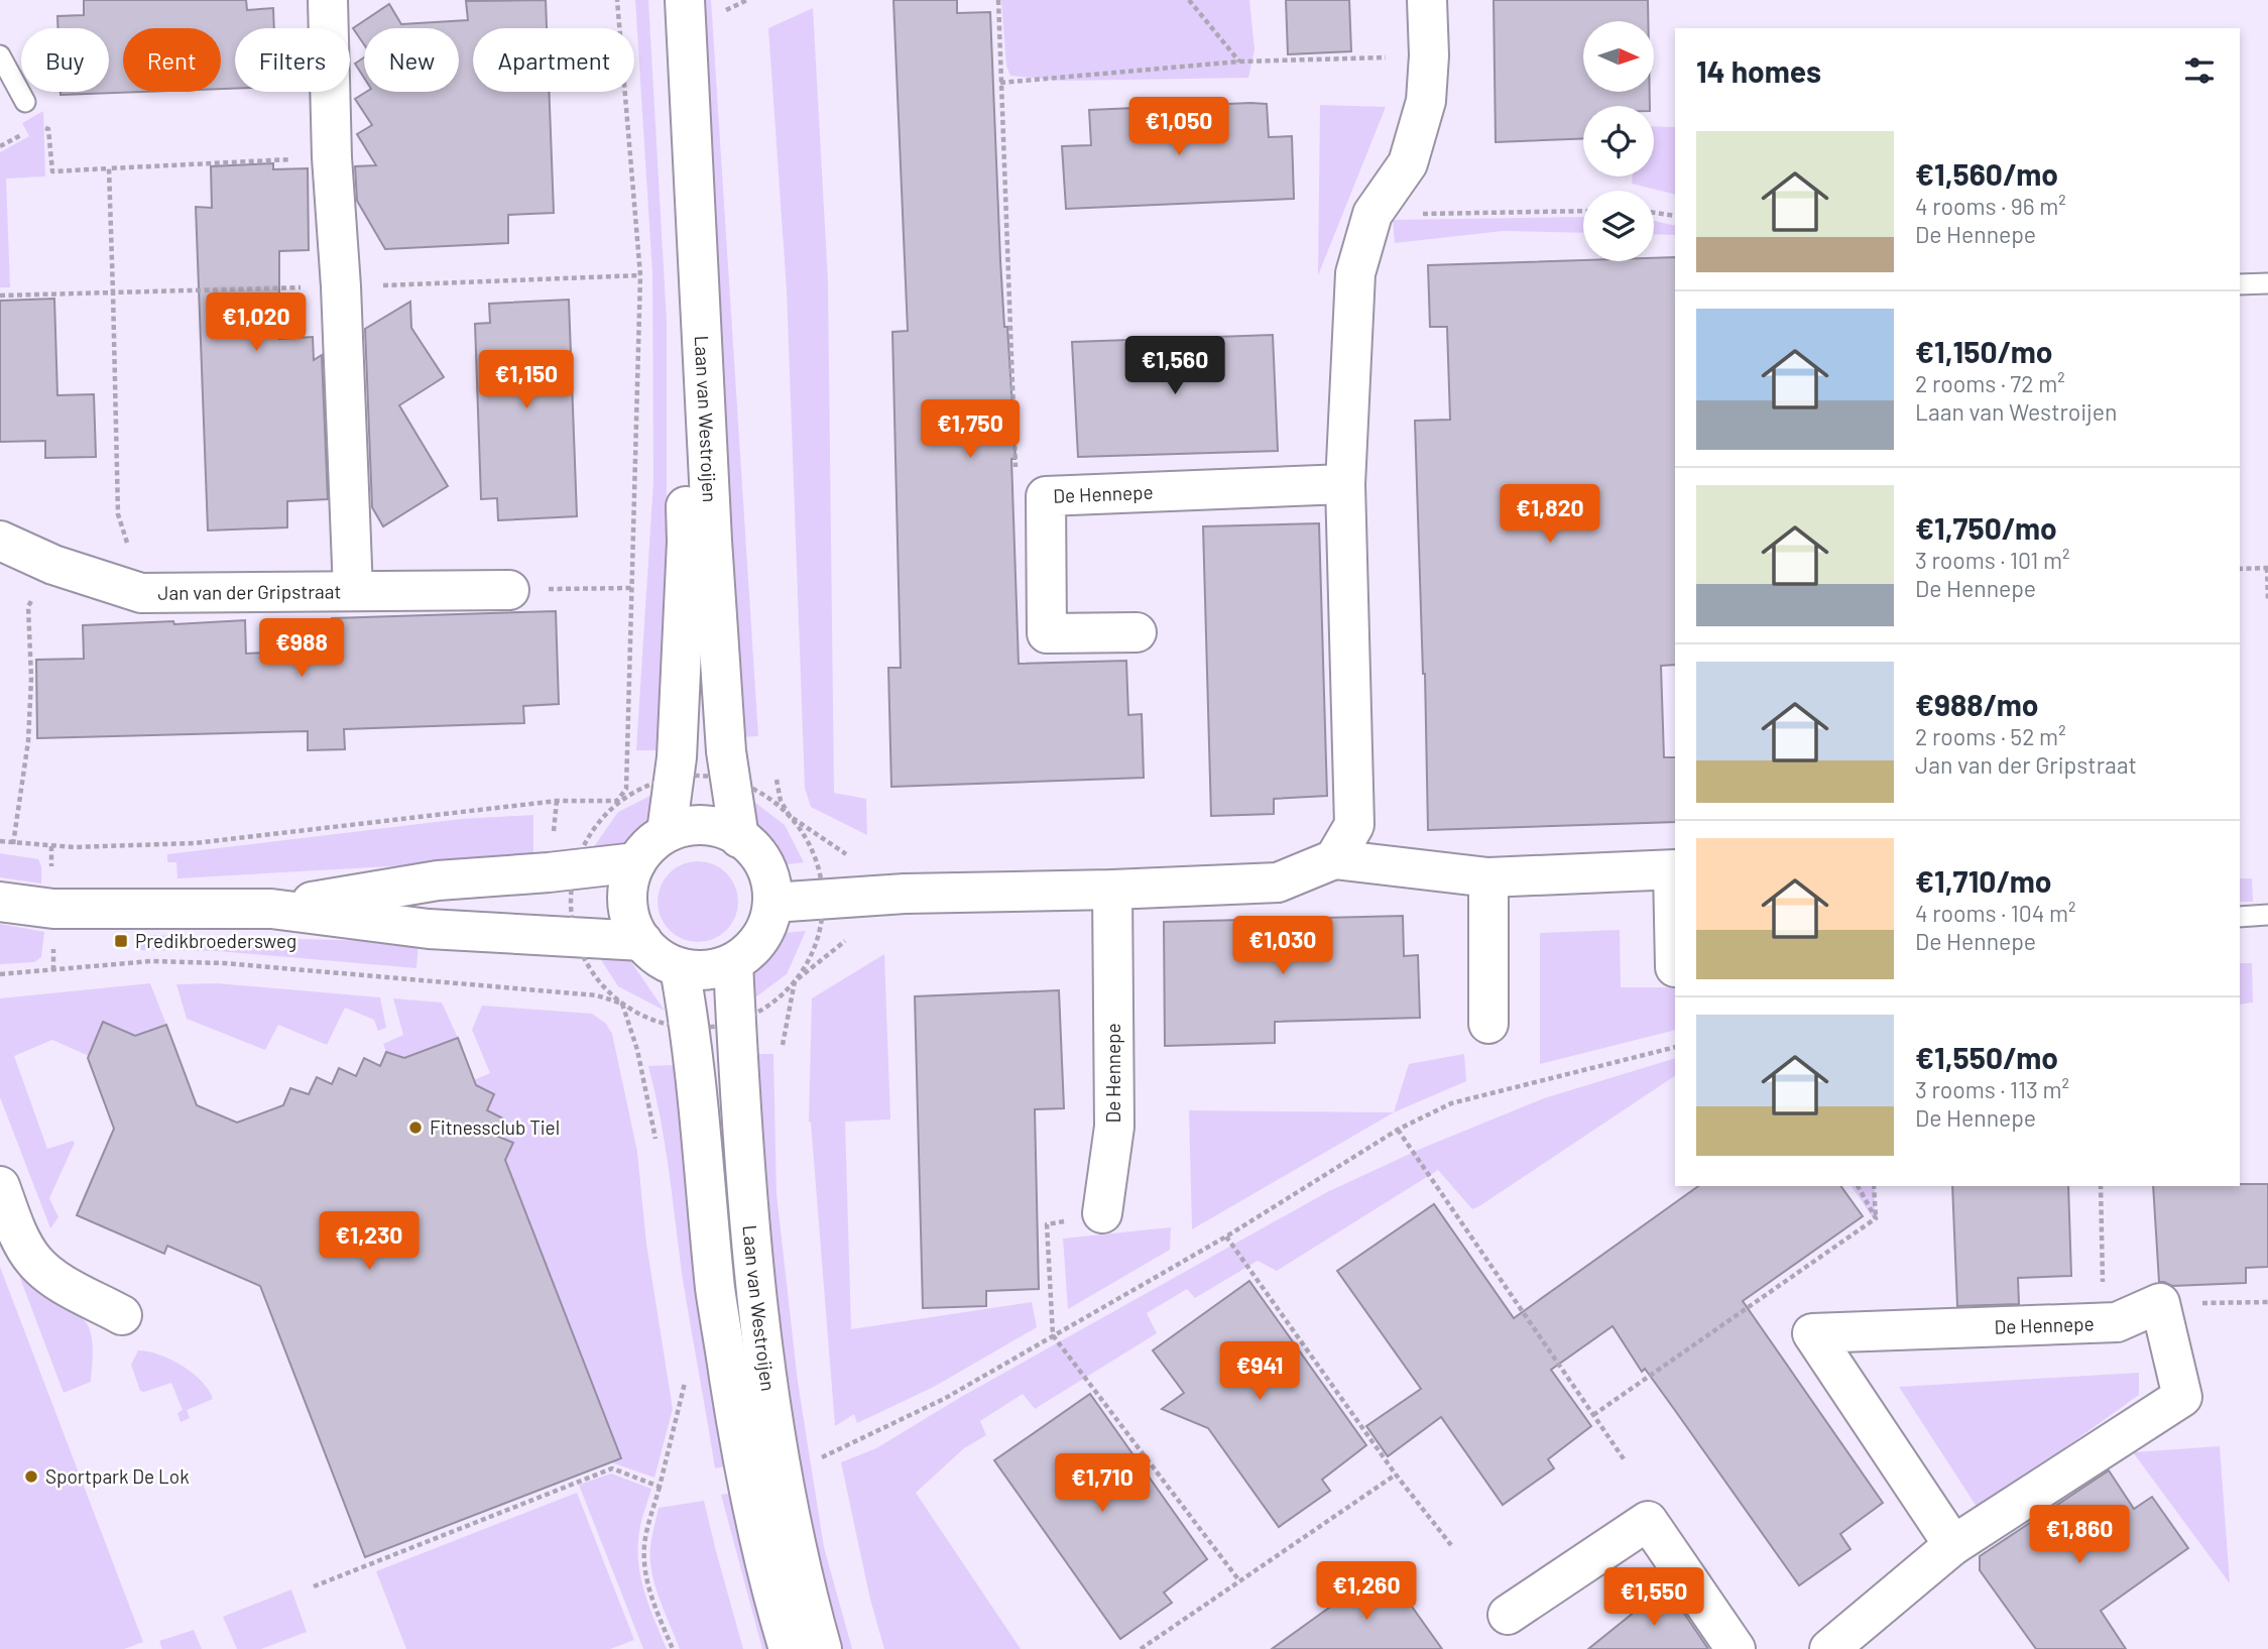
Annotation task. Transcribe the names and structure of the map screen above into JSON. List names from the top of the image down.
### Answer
{
  "streets": {
    "street": ["Laan van Westroijen", "De Hennepe", "Jan van der Gripstraat"]
  },
  "places": {
    "transit": ["Predikbroedersweg"],
    "other": ["Fitnessclub Tiel", "Sportpark De Lok"]
  },
  "north": "right",
  "page": {
    "chip": [
      "Buy",
      "Rent",
      "Filters",
      "New",
      "Apartment"
    ],
    "heading": "14 homes",
    "price": [
      "€1,050",
      "€1,020",
      "€1,560",
      "€1,150",
      "€1,750",
      "€1,820",
      "€988",
      "€1,030",
      "€1,230",
      "€941",
      "€1,710",
      "€1,860",
      "€1,260",
      "€1,550"
    ],
    "list": [
      {
        "name": "€1,560/mo",
        "note": "4 rooms · 96 m² · De Hennepe"
      },
      {
        "name": "€1,150/mo",
        "note": "2 rooms · 72 m² · Laan van Westroijen"
      },
      {
        "name": "€1,750/mo",
        "note": "3 rooms · 101 m² · De Hennepe"
      },
      {
        "name": "€988/mo",
        "note": "2 rooms · 52 m² · Jan van der Gripstraat"
      },
      {
        "name": "€1,710/mo",
        "note": "4 rooms · 104 m² · De Hennepe"
      },
      {
        "name": "€1,550/mo",
        "note": "3 rooms · 113 m² · De Hennepe"
      }
    ]
  }
}
